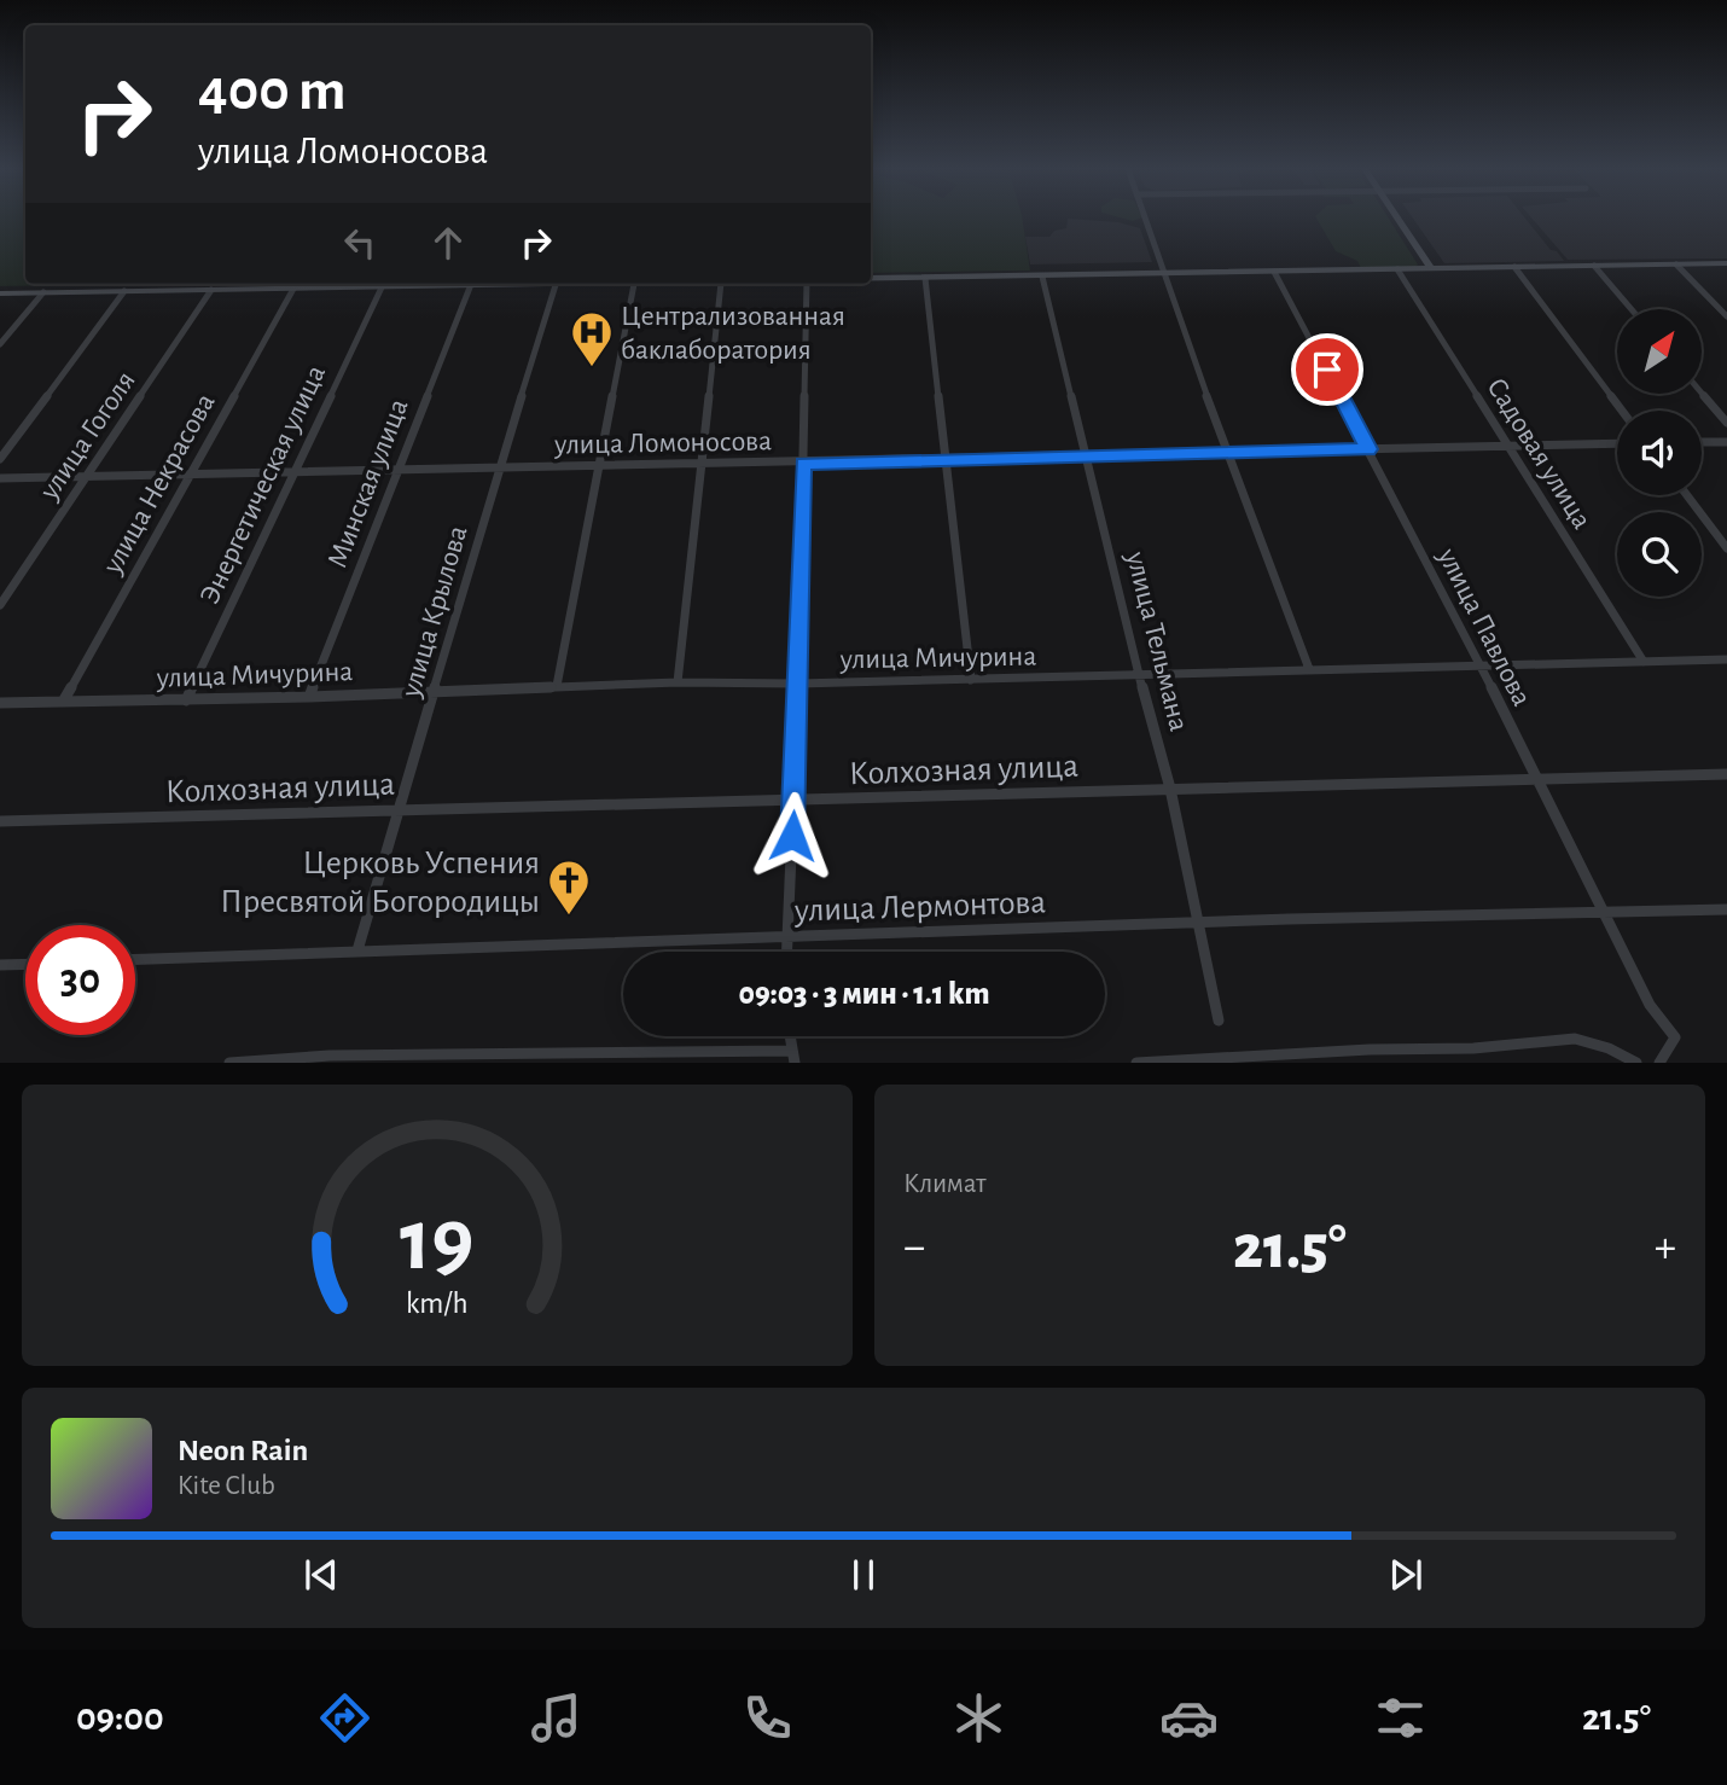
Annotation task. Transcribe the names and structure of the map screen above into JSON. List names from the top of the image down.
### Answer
{
  "streets": {
    "street": [
      "улица Гоголя",
      "улица Ломоносова",
      "Садовая улица",
      "улица Некрасова",
      "Минская улица",
      "Энергетическая улица",
      "улица Крылова",
      "улица Павлова",
      "улица Тельмана",
      "улица Мичурина",
      "Колхозная улица",
      "улица Лермонтова"
    ]
  },
  "crossings": [
    ["улица Гоголя", "улица Ломоносова"],
    ["улица Ломоносова", "Садовая улица"],
    ["улица Ломоносова", "улица Некрасова"],
    ["улица Ломоносова", "Минская улица"],
    ["улица Ломоносова", "Энергетическая улица"],
    ["улица Ломоносова", "улица Крылова"],
    ["улица Ломоносова", "улица Павлова"],
    ["улица Ломоносова", "улица Тельмана"],
    ["Садовая улица", "улица Мичурина"],
    ["улица Некрасова", "улица Мичурина"],
    ["Минская улица", "улица Мичурина"],
    ["Энергетическая улица", "улица Мичурина"],
    ["улица Крылова", "улица Мичурина"],
    ["улица Крылова", "Колхозная улица"],
    ["улица Крылова", "улица Лермонтова"],
    ["улица Павлова", "улица Мичурина"],
    ["улица Павлова", "Колхозная улица"],
    ["улица Павлова", "улица Лермонтова"],
    ["улица Тельмана", "улица Мичурина"],
    ["улица Тельмана", "Колхозная улица"],
    ["улица Тельмана", "улица Лермонтова"]
  ],
  "places": {
    "hospital": ["Централизованная баклаборатория"],
    "church": ["Церковь Успения Пресвятой Богородицы"]
  },
  "north": "top right",
  "page": {
    "turn": ["400 m", "улица Ломоносова"],
    "limit": "30",
    "trip": "09:03 · 3 мин · 1.1 km",
    "tile": "Климат",
    "heat": ["−", "21.5°", "+"],
    "song": ["Neon Rain", "Kite Club"],
    "tabs": ["09:00", "21.5°"],
    "gauge": ["19", "km/h"]
  }
}
